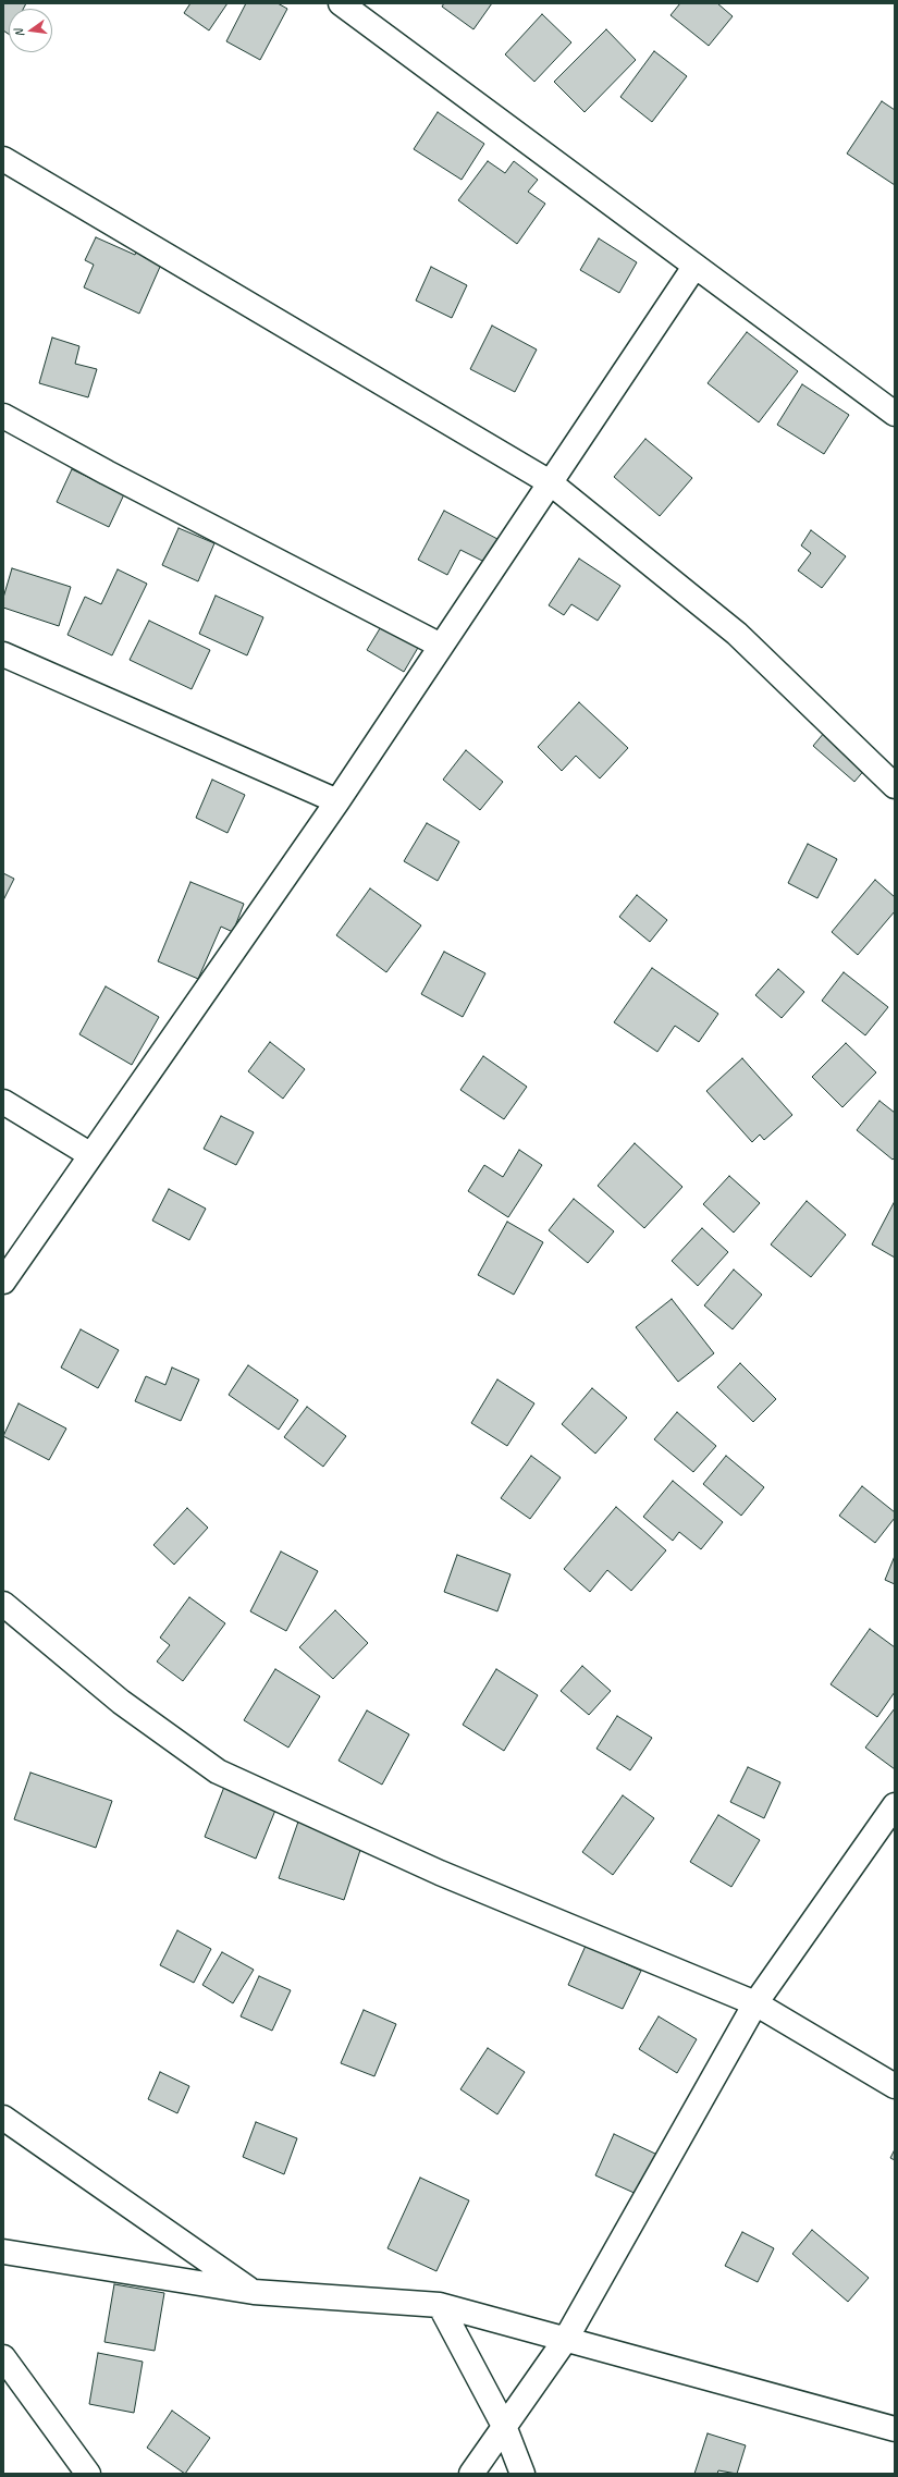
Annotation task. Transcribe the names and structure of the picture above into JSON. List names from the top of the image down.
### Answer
{
  "north": "left"
}
